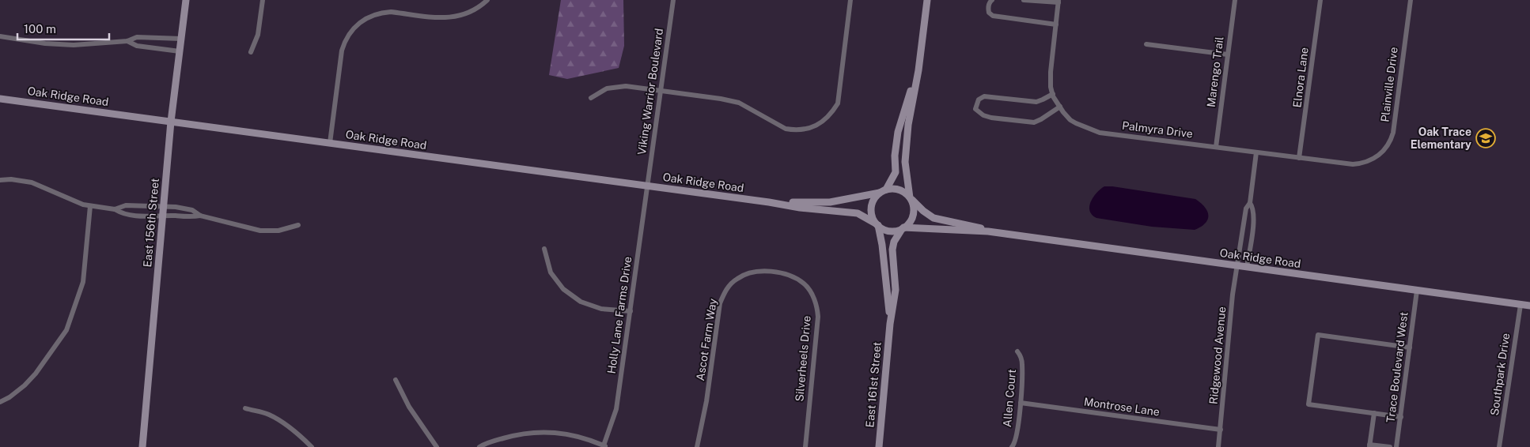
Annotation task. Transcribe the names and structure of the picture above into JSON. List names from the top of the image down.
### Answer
{
  "streets": {
    "street": [
      "Marengo Trail",
      "Elnora Lane",
      "Plainville Drive",
      "Viking Warrior Boulevard",
      "Oak Ridge Road",
      "Palmyra Drive",
      "East 156th Street",
      "Holly Lane Farms Drive",
      "Ascot Farm Way",
      "Ridgewood Avenue",
      "Silverheels Drive",
      "Trace Boulevard West",
      "Southpark Drive",
      "East 161st Street",
      "Allen Court",
      "Montrose Lane"
    ]
  },
  "crossings": [
    ["Marengo Trail", "Palmyra Drive"],
    ["Elnora Lane", "Palmyra Drive"],
    ["Plainville Drive", "Palmyra Drive"],
    ["Viking Warrior Boulevard", "Oak Ridge Road"],
    ["Viking Warrior Boulevard", "Holly Lane Farms Drive"],
    ["Oak Ridge Road", "East 156th Street"],
    ["Oak Ridge Road", "Holly Lane Farms Drive"],
    ["Oak Ridge Road", "Ridgewood Avenue"],
    ["Oak Ridge Road", "Trace Boulevard West"],
    ["Oak Ridge Road", "Southpark Drive"],
    ["Oak Ridge Road", "East 161st Street"],
    ["Ascot Farm Way", "Silverheels Drive"],
    ["Ridgewood Avenue", "Montrose Lane"],
    ["Allen Court", "Montrose Lane"]
  ],
  "places": {
    "school or university": ["Oak Trace Elementary"]
  },
  "scale_bar": "100 m"
}
